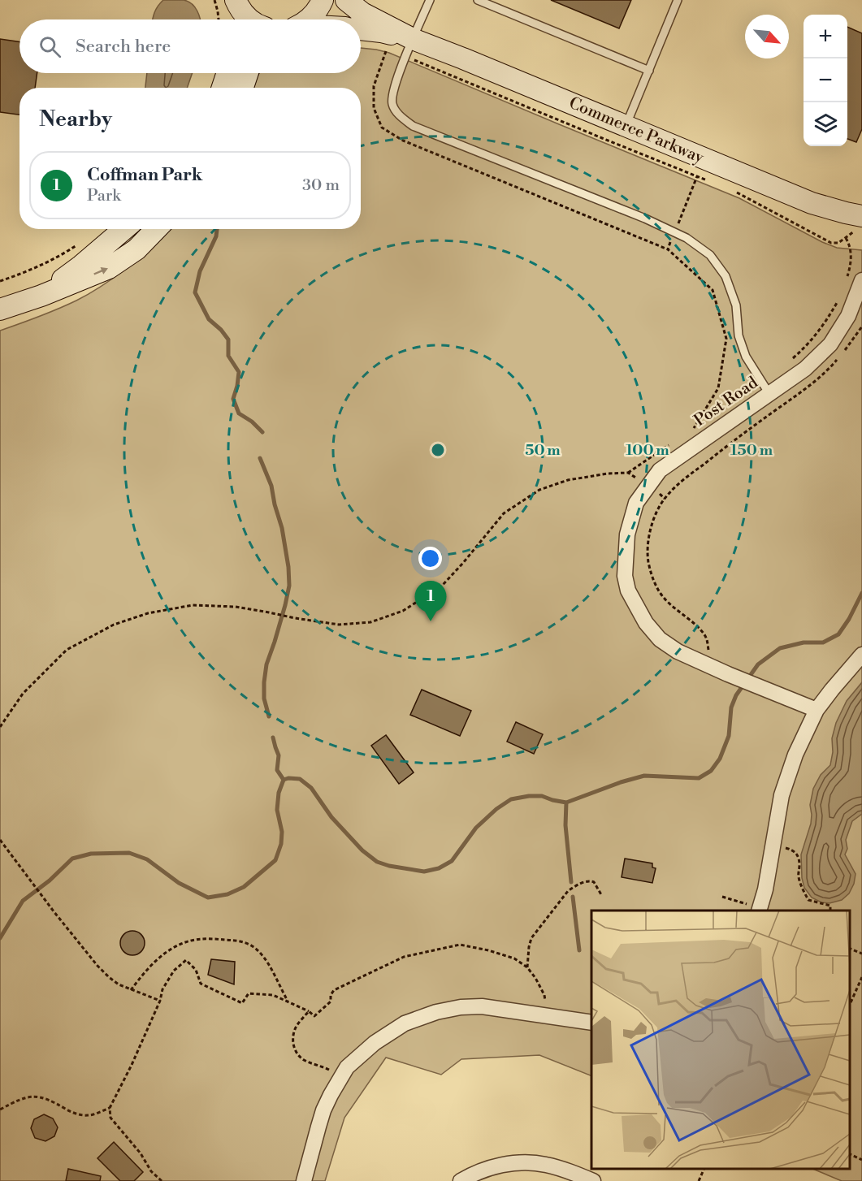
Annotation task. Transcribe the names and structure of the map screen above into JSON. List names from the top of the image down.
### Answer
{
  "streets": {
    "street": ["Commerce Parkway", "Post Road"]
  },
  "north": "bottom right",
  "page": {
    "map_buttons": ["+", "−"],
    "search": "Search here",
    "heading": "Nearby",
    "list": [
      {
        "mark": "1",
        "name": "Coffman Park",
        "note": "Park",
        "value": "30 m"
      }
    ],
    "pins": "1"
  },
  "rings": ["50 m", "100 m", "150 m"]
}
